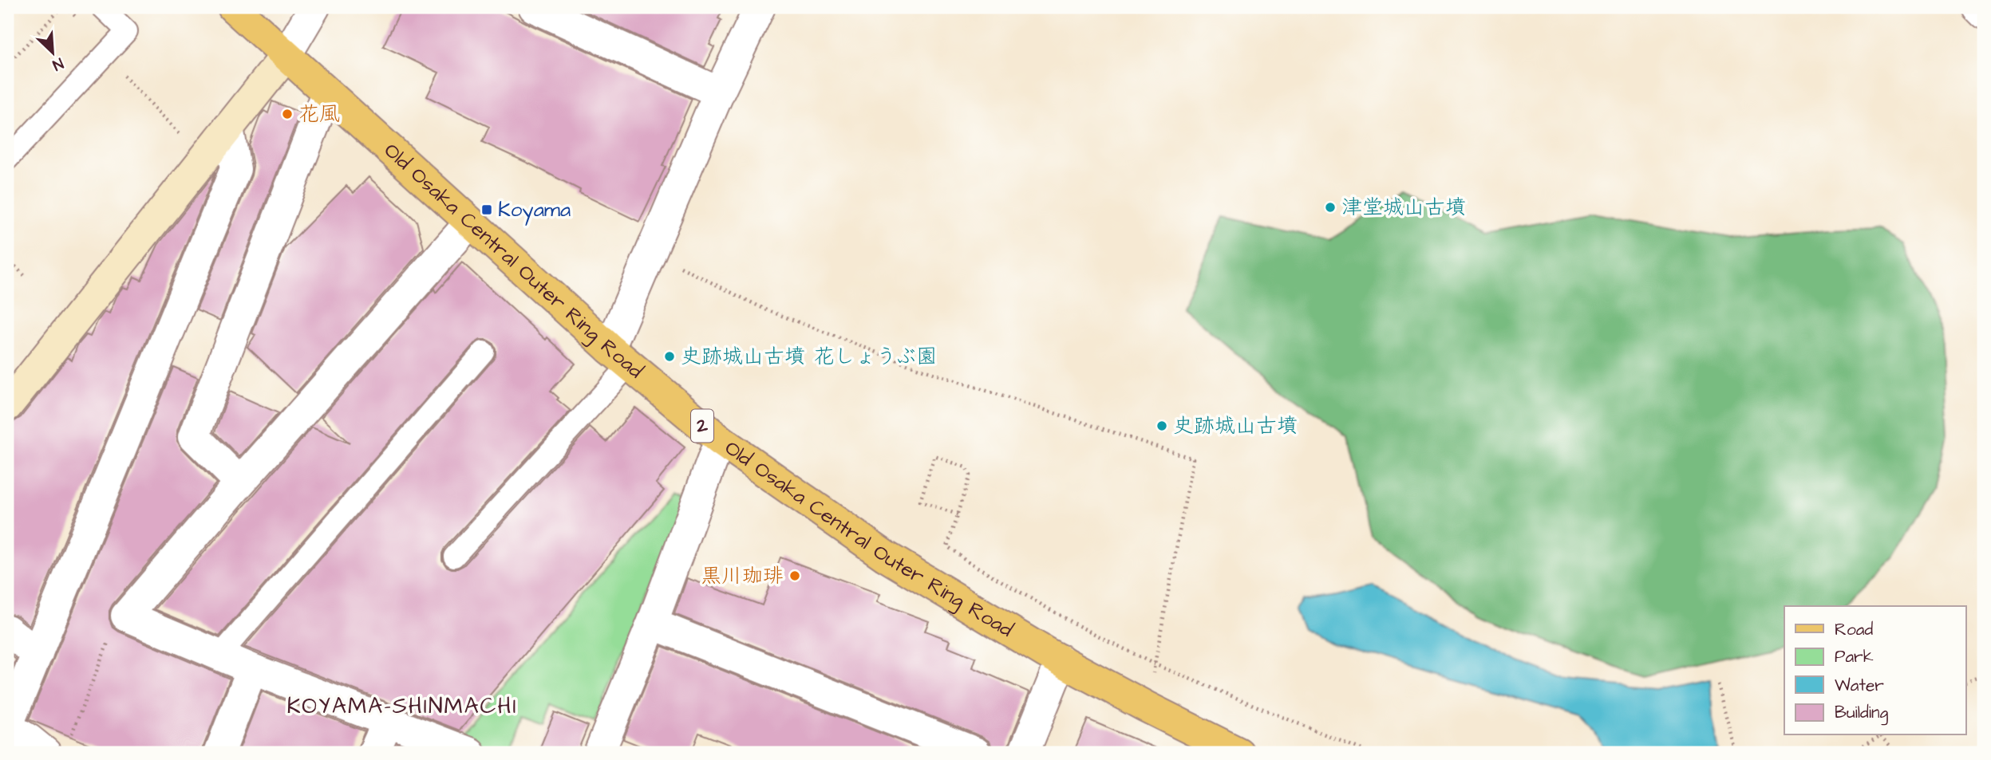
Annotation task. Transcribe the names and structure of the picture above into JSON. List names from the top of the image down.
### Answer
{
  "streets": {
    "main road": ["Old Osaka Central Outer Ring Road", "2"]
  },
  "districts": ["KOYAMA-SHINMACHI"],
  "places": {
    "other": [
      "花風",
      "津堂城山古墳",
      "史跡城山古墳 花しょうぶ園",
      "史跡城山古墳",
      "黒川珈琲"
    ],
    "transit": ["Koyama"]
  },
  "legend": [
    "Road",
    "Park",
    "Water",
    "Building"
  ],
  "north": "bottom right"
}
